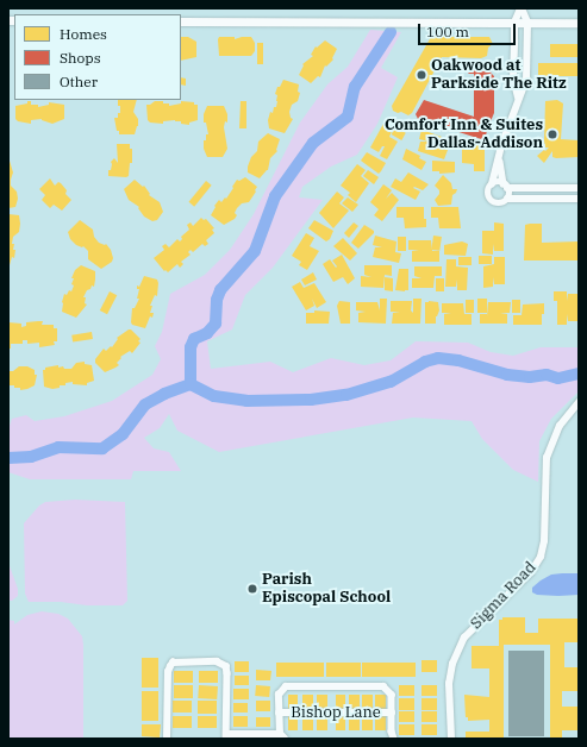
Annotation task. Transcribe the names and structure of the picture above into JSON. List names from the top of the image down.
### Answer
{
  "streets": {
    "street": ["Sigma Road", "Bishop Lane"]
  },
  "places": ["Oakwood at Parkside The Ritz", "Comfort Inn & Suites Dallas-Addison", "Parish Episcopal School"],
  "legend": ["Homes", "Shops", "Other"],
  "scale_bar": "100 m"
}
